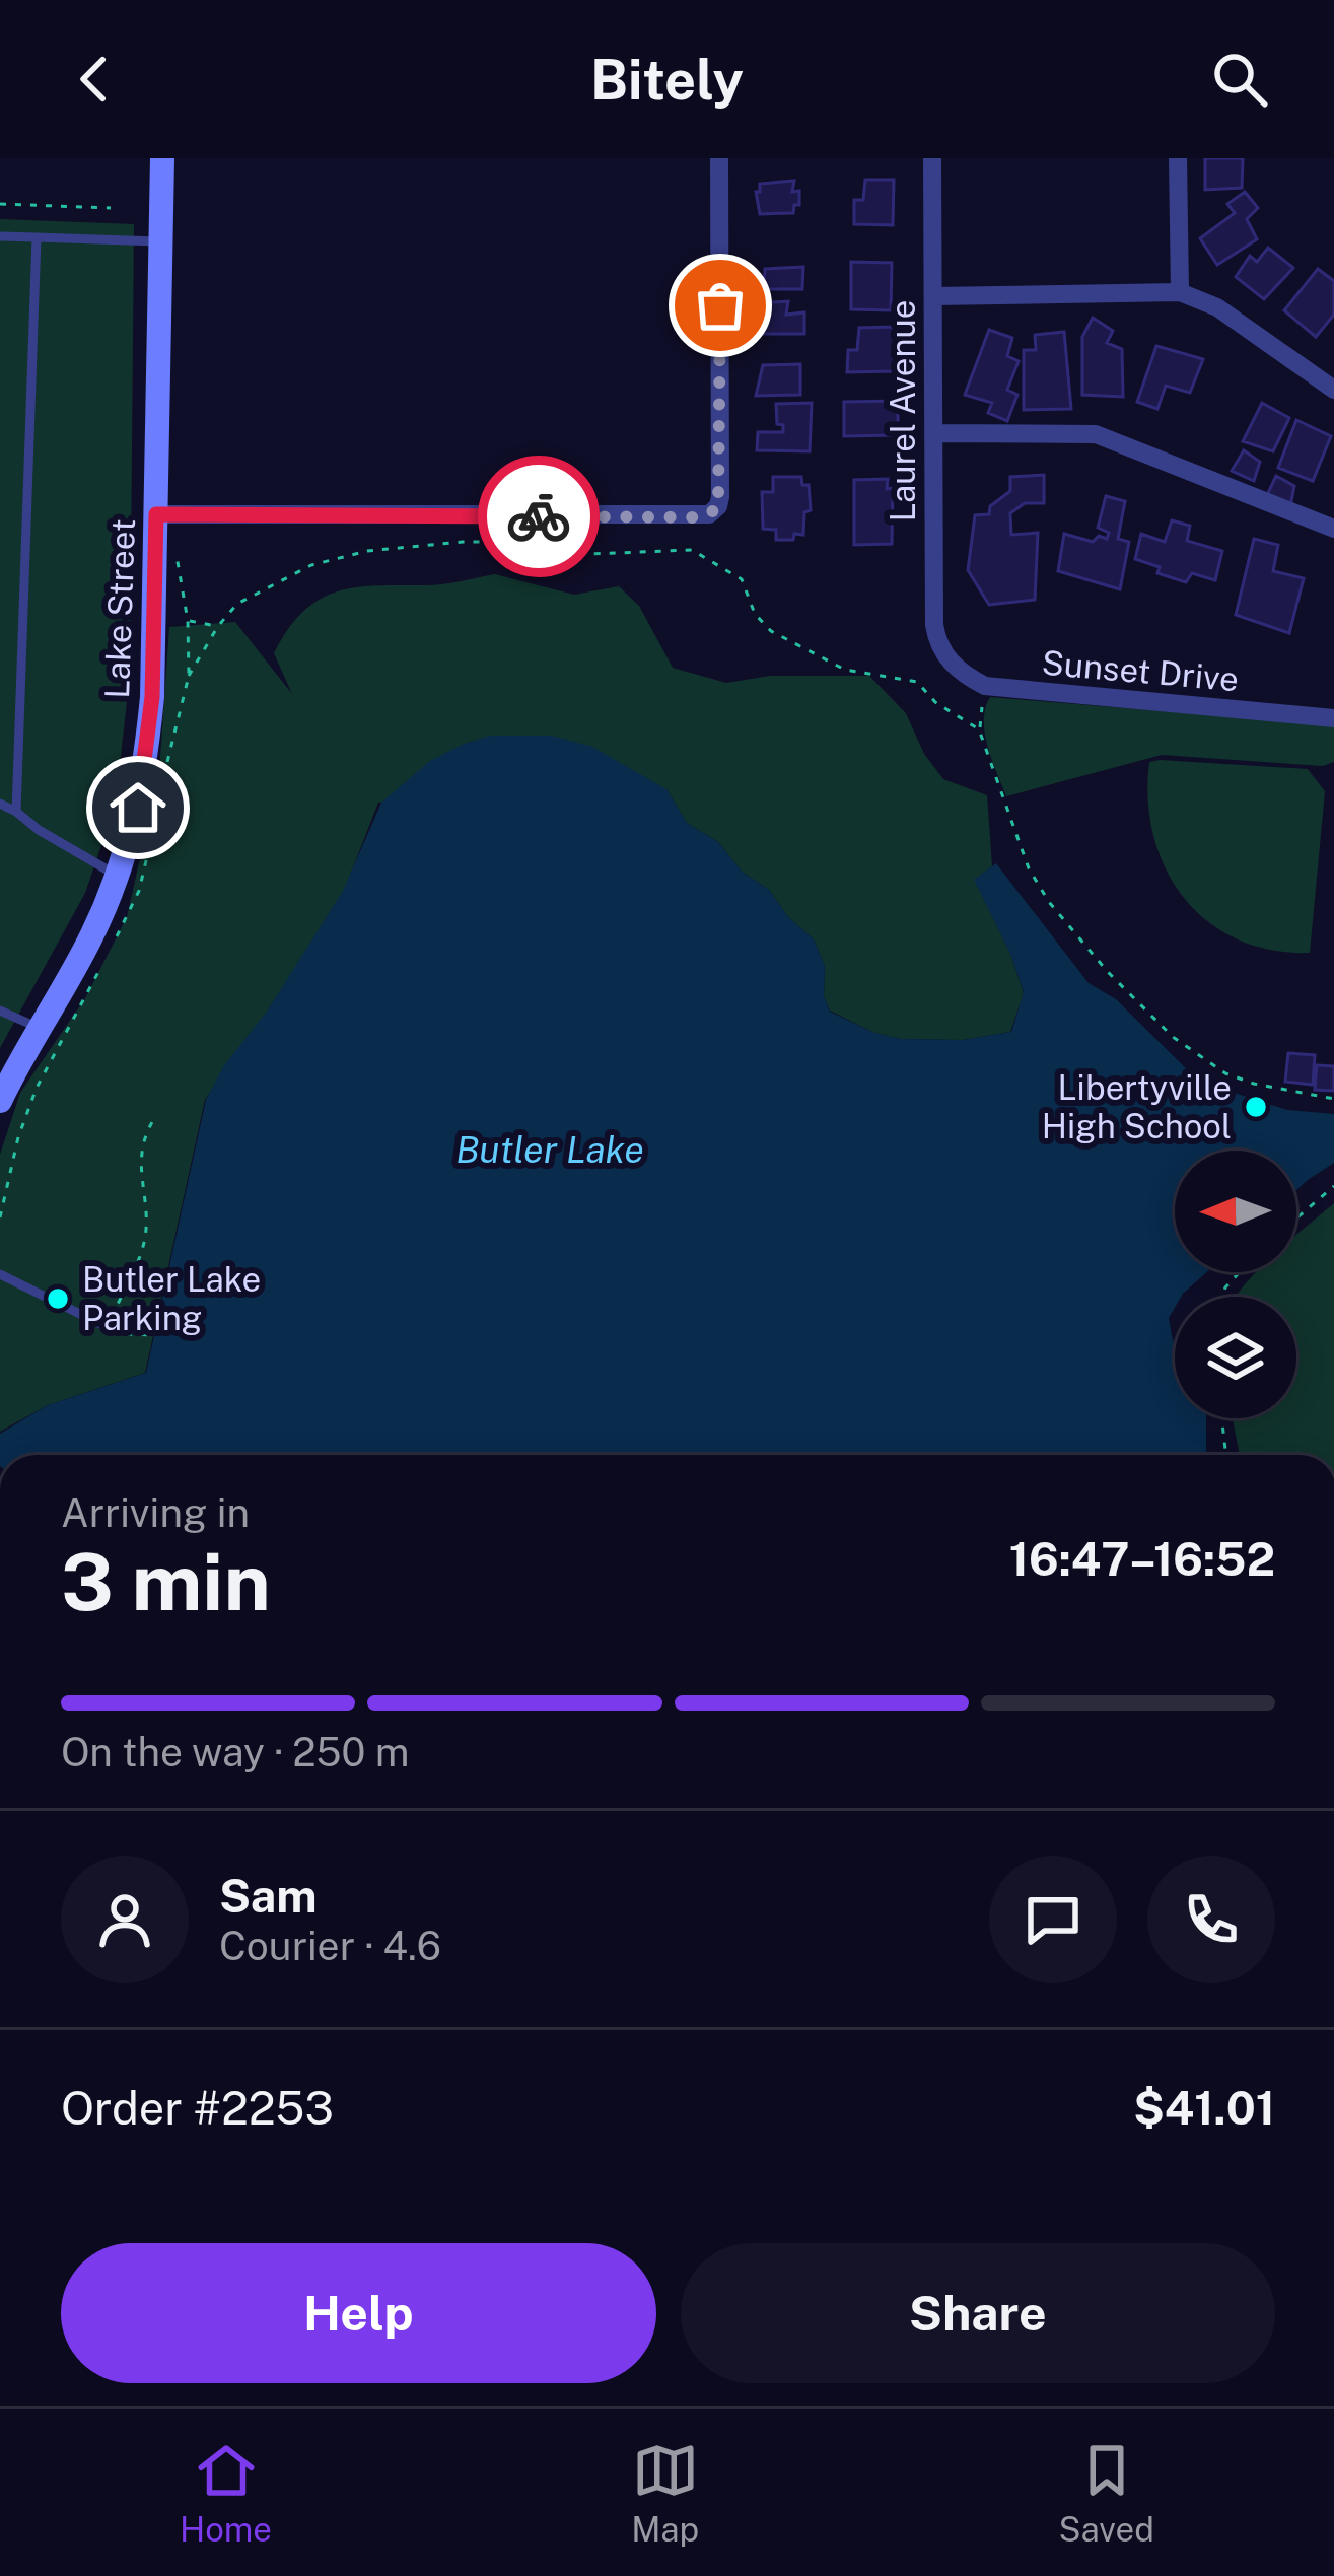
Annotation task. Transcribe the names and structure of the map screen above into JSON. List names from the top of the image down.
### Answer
{
  "streets": {
    "street": ["Laurel Avenue", "Lake Street", "Sunset Drive"]
  },
  "crossings": [
    ["Laurel Avenue", "Sunset Drive"]
  ],
  "water": ["Butler Lake"],
  "places": ["Libertyville High School", "Butler Lake Parking"],
  "north": "left",
  "page": {
    "header": "Bitely",
    "heading": ["3 min", "Arriving in", "16:47–16:52"],
    "panel": [
      "Sam",
      "Courier · 4.6",
      "Order #2253",
      "$41.01"
    ],
    "bar": "On the way · 250 m",
    "buttons": ["Help", "Share"],
    "tabs": ["Home", "Map", "Saved"]
  }
}
